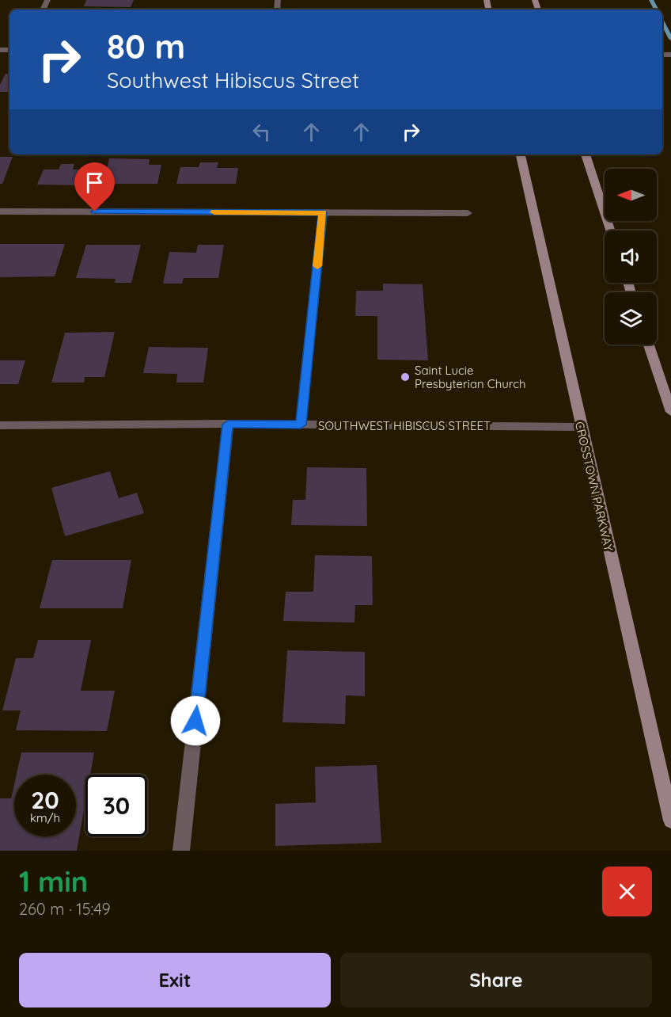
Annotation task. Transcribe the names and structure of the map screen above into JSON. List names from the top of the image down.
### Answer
{
  "streets": {
    "main road": ["CROSSTOWN PARKWAY"],
    "street": ["SOUTHWEST HIBISCUS STREET"]
  },
  "crossings": [
    ["SOUTHWEST HIBISCUS STREET", "CROSSTOWN PARKWAY"]
  ],
  "places": ["Saint Lucie Presbyterian Church"],
  "north": "left",
  "page": {
    "turn": ["80 m", "Southwest Hibiscus Street"],
    "speed": "20 km/h",
    "limit": "30",
    "heading": ["1 min", "260 m · 15:49"],
    "buttons": ["Exit", "Share"]
  }
}
